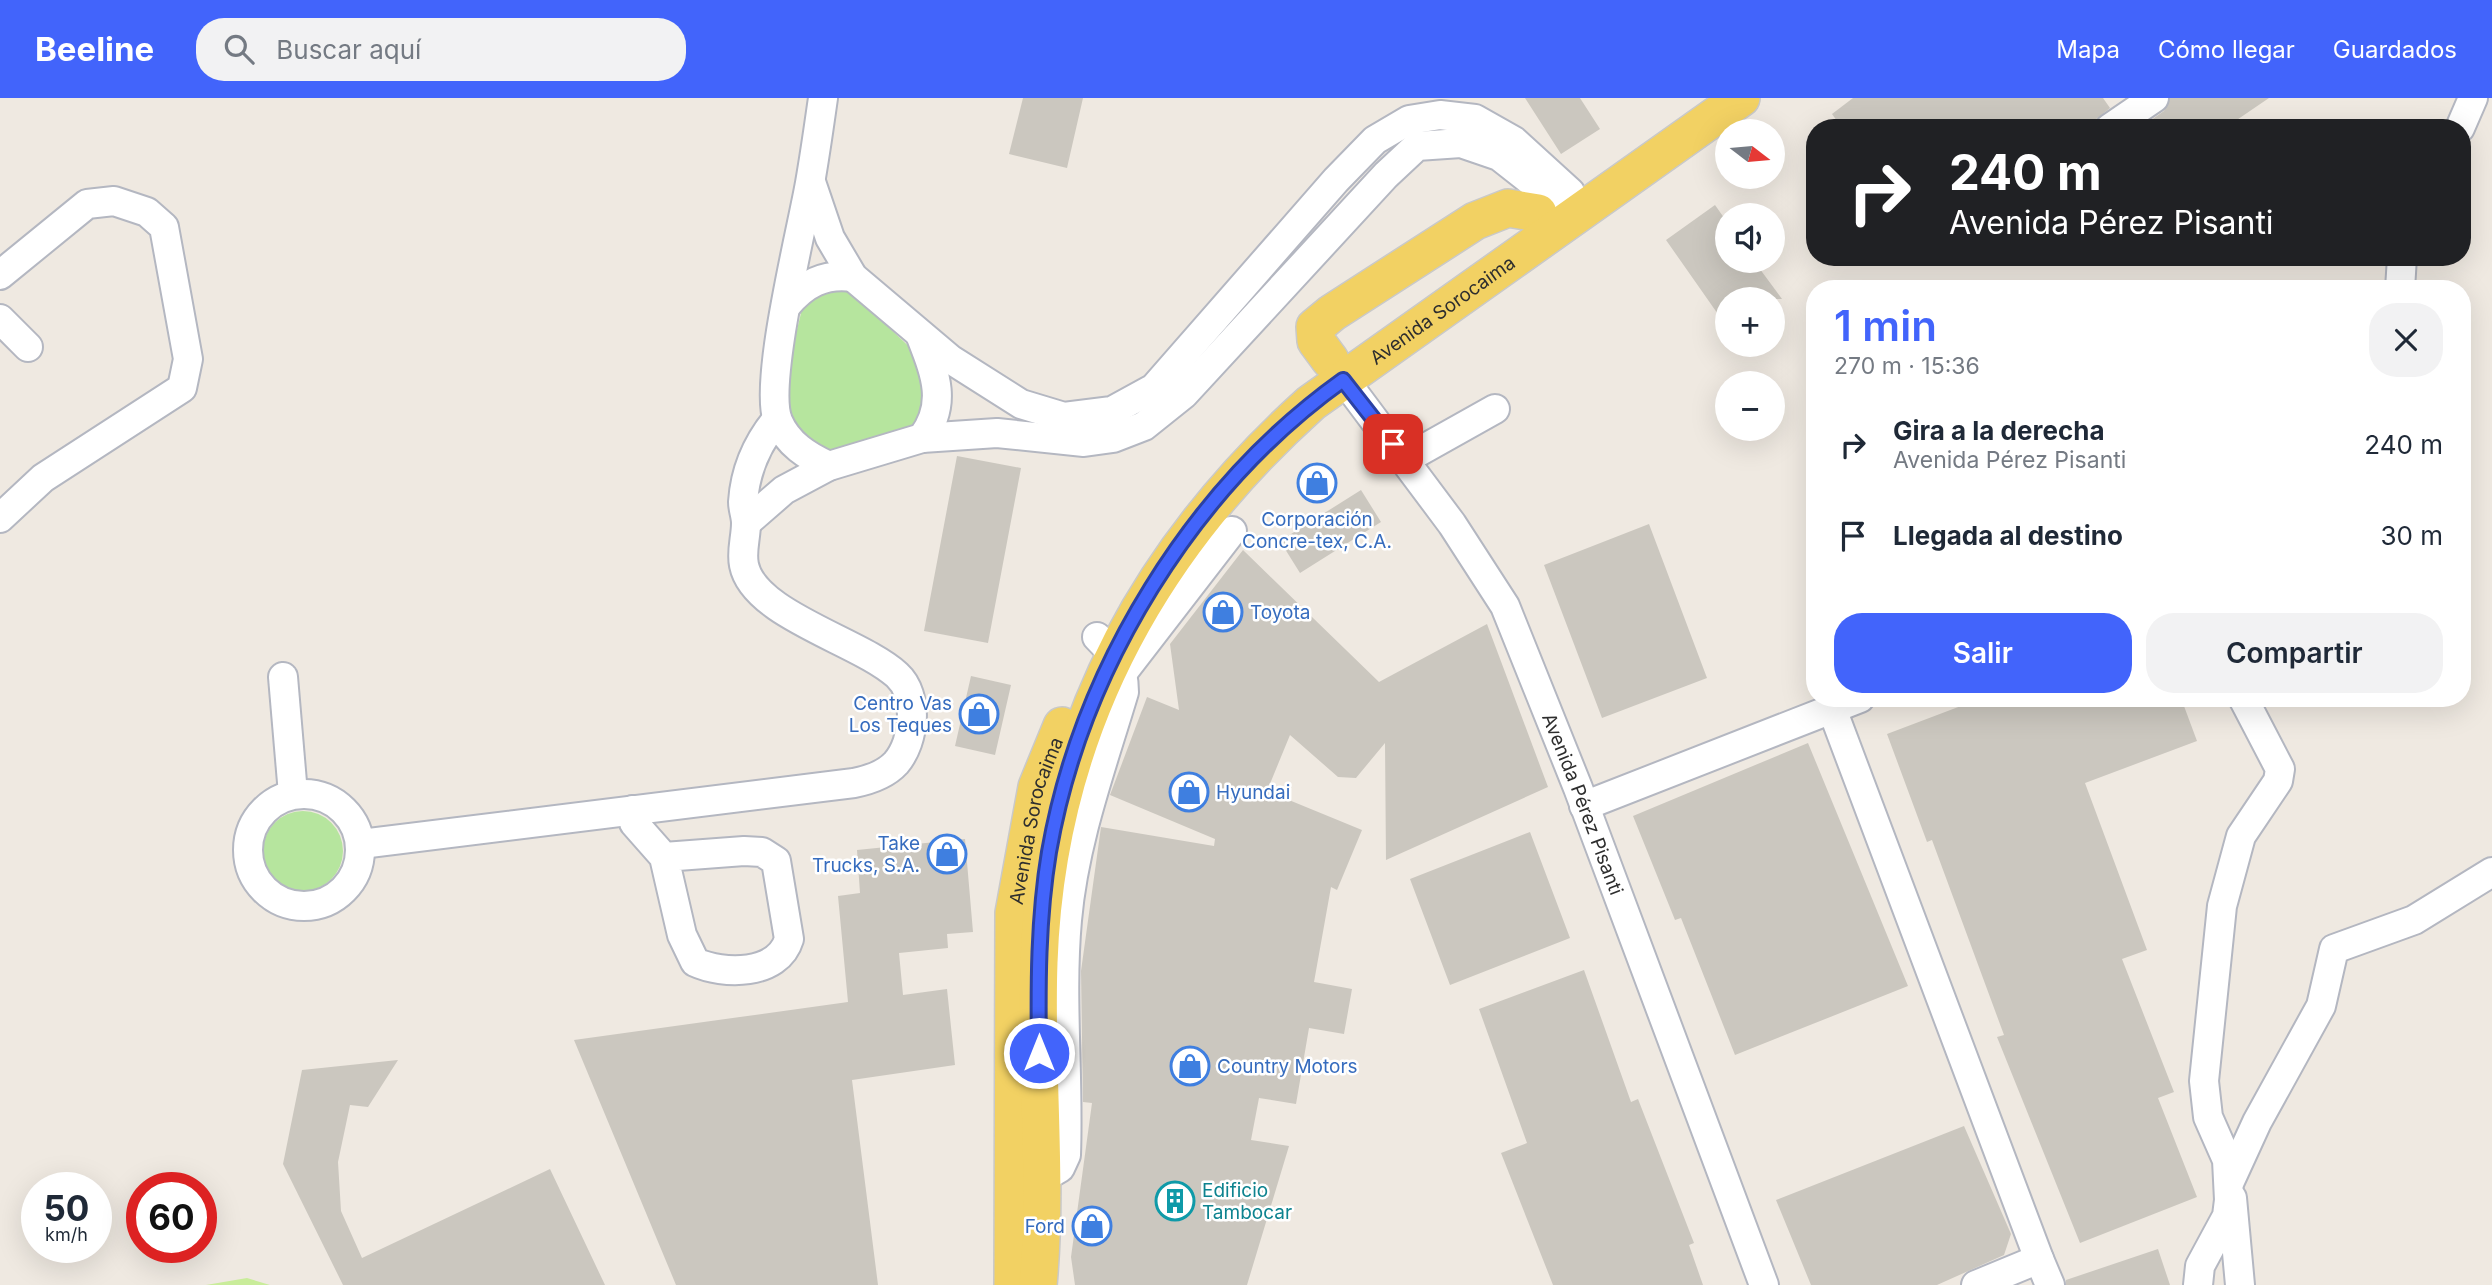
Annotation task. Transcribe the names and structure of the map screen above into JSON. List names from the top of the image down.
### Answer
{
  "streets": {
    "main road": ["Avenida Sorocaima"],
    "street": ["Avenida Pérez Pisanti"]
  },
  "crossings": [
    ["Avenida Sorocaima", "Avenida Pérez Pisanti"]
  ],
  "places": {
    "shop": [
      "Corporación Concre-tex, C.A.",
      "Toyota",
      "Centro Vas Los Teques",
      "Hyundai",
      "Take Trucks, S.A.",
      "Country Motors",
      "Ford"
    ],
    "building": ["Edificio Tambocar"]
  },
  "north": "right",
  "page": {
    "header": "Beeline",
    "search": "Buscar aquí",
    "nav": ["Mapa", "Cómo llegar", "Guardados"],
    "map_buttons": ["+", "−"],
    "turn": ["240 m", "Avenida Pérez Pisanti"],
    "heading": ["1 min", "270 m · 15:36"],
    "list": [
      {
        "name": "Gira a la derecha",
        "note": "Avenida Pérez Pisanti",
        "value": "240 m"
      },
      {
        "name": "Llegada al destino",
        "value": "30 m"
      }
    ],
    "buttons": ["Salir", "Compartir"],
    "speed": "50 km/h",
    "limit": "60"
  }
}
